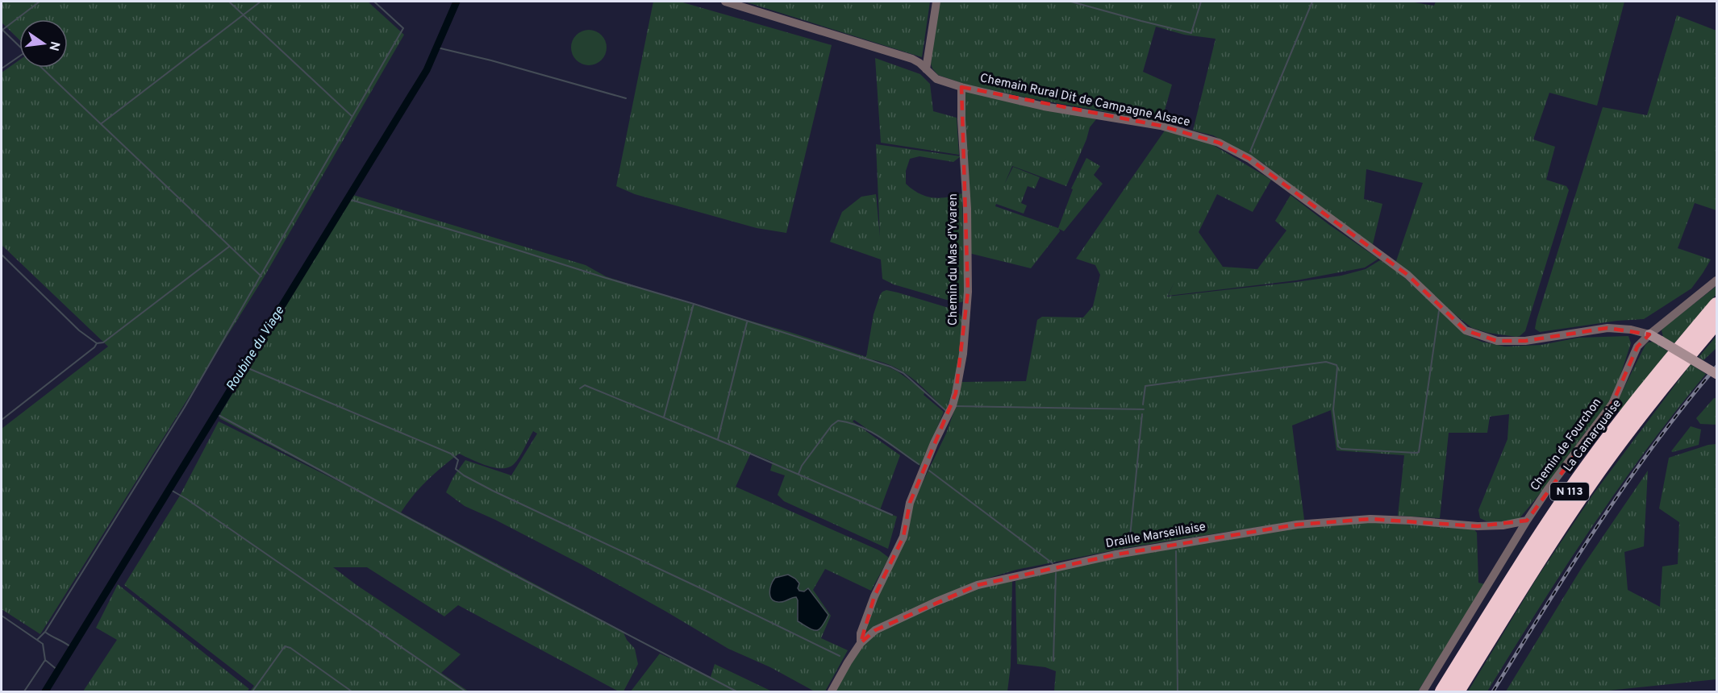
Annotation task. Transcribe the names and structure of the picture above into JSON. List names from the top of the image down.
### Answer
{
  "streets": {
    "highway": ["La Camarguaise", "N 113"],
    "street": [
      "Chemain Rural Dit de Campagne Alsace",
      "Chemin du Mas d'Yvaren",
      "Chemin de Fourchon",
      "Draille Marseillaise"
    ]
  },
  "crossings": [
    ["Chemain Rural Dit de Campagne Alsace", "Chemin du Mas d'Yvaren"],
    ["Chemain Rural Dit de Campagne Alsace", "Chemin de Fourchon"],
    ["Chemin du Mas d'Yvaren", "Draille Marseillaise"],
    ["Chemin de Fourchon", "Draille Marseillaise"]
  ],
  "water": ["Roubine du Viage"],
  "north": "right"
}
